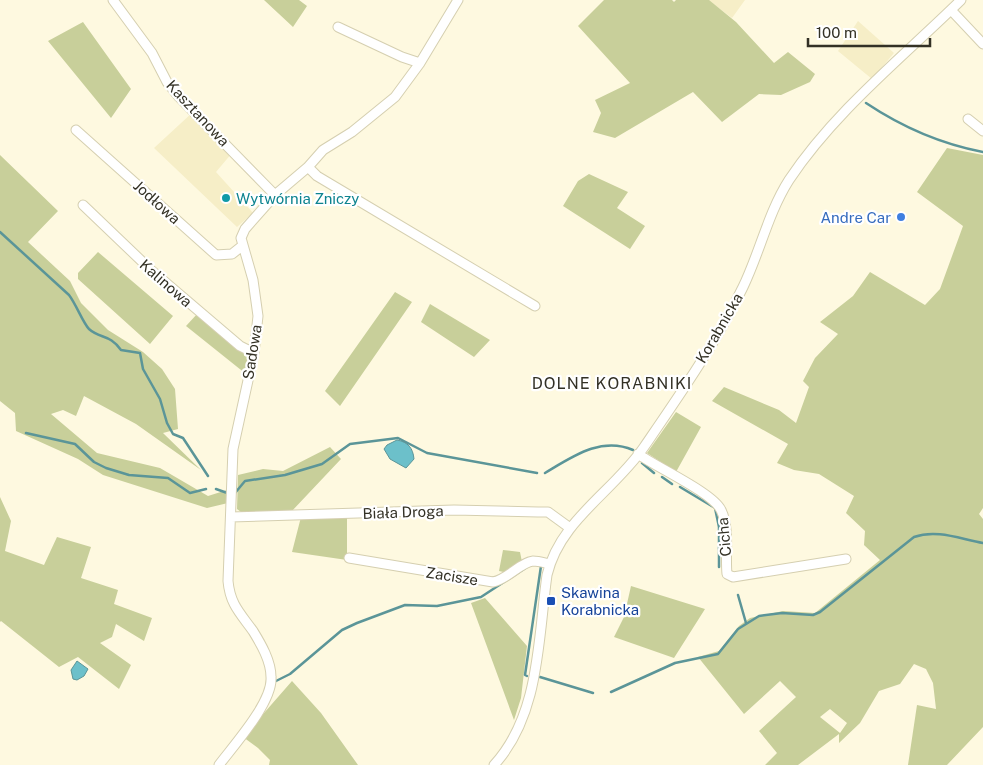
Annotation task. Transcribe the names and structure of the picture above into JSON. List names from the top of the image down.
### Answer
{
  "streets": {
    "street": [
      "Kasztanowa",
      "Jodłowa",
      "Kalinowa",
      "Korabnicka",
      "Sadowa",
      "Biała Droga",
      "Cicha",
      "Zacisze"
    ]
  },
  "crossings": [
    ["Jodłowa", "Sadowa"],
    ["Kalinowa", "Sadowa"],
    ["Korabnicka", "Biała Droga"],
    ["Korabnicka", "Cicha"],
    ["Korabnicka", "Zacisze"],
    ["Sadowa", "Biała Droga"]
  ],
  "districts": ["DOLNE KORABNIKI"],
  "places": {
    "other": ["Wytwórnia Zniczy", "Andre Car"],
    "transit": ["Skawina Korabnicka"]
  },
  "scale_bar": "100 m"
}
